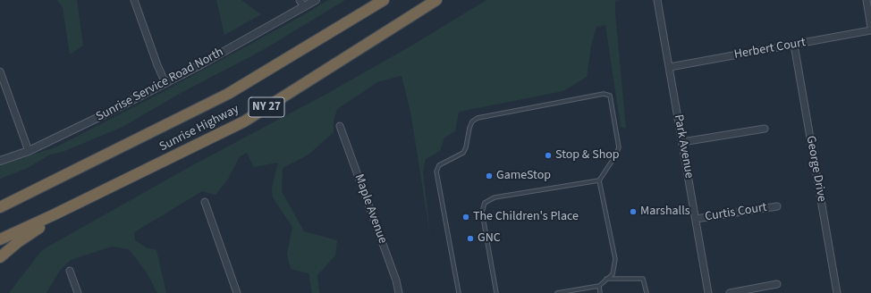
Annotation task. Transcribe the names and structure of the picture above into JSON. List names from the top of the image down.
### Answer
{
  "streets": {
    "highway": ["NY 27", "Sunrise Highway"],
    "street": [
      "Herbert Court",
      "Sunrise Service Road North",
      "Park Avenue",
      "George Drive",
      "Maple Avenue",
      "Curtis Court"
    ]
  },
  "crossings": [
    ["Herbert Court", "Park Avenue"],
    ["Herbert Court", "George Drive"],
    ["Park Avenue", "Curtis Court"]
  ],
  "places": [
    "Stop & Shop",
    "GameStop",
    "Marshalls",
    "The Children's Place",
    "GNC"
  ]
}
